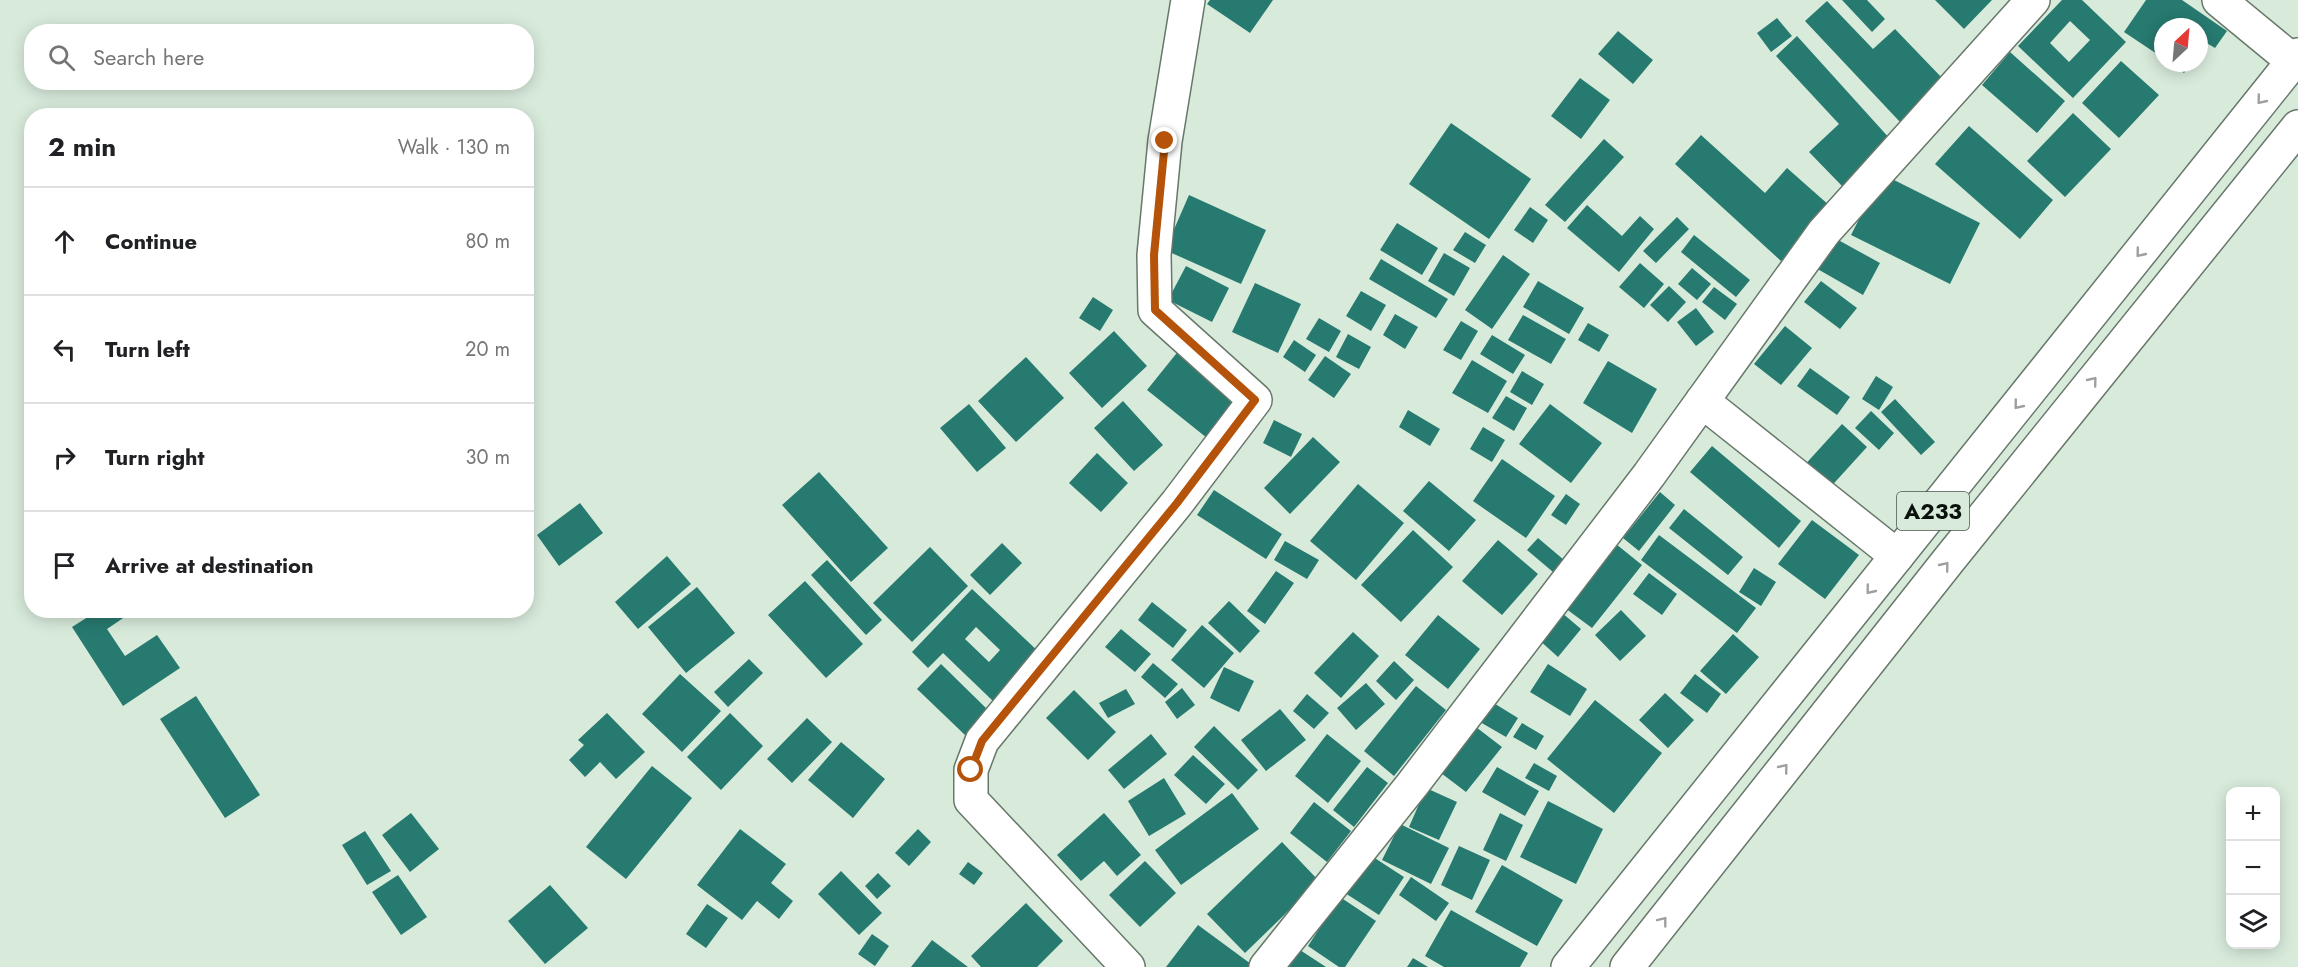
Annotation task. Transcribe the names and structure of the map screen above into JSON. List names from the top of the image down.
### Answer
{
  "streets": {
    "main road": ["A233"]
  },
  "north": "top right",
  "page": {
    "search": "Search here",
    "heading": ["2 min", "Walk · 130 m"],
    "list": [
      ["Continue", "80 m"],
      ["Turn left", "20 m"],
      ["Turn right", "30 m"],
      "Arrive at destination"
    ],
    "map_buttons": ["+", "−"]
  }
}
